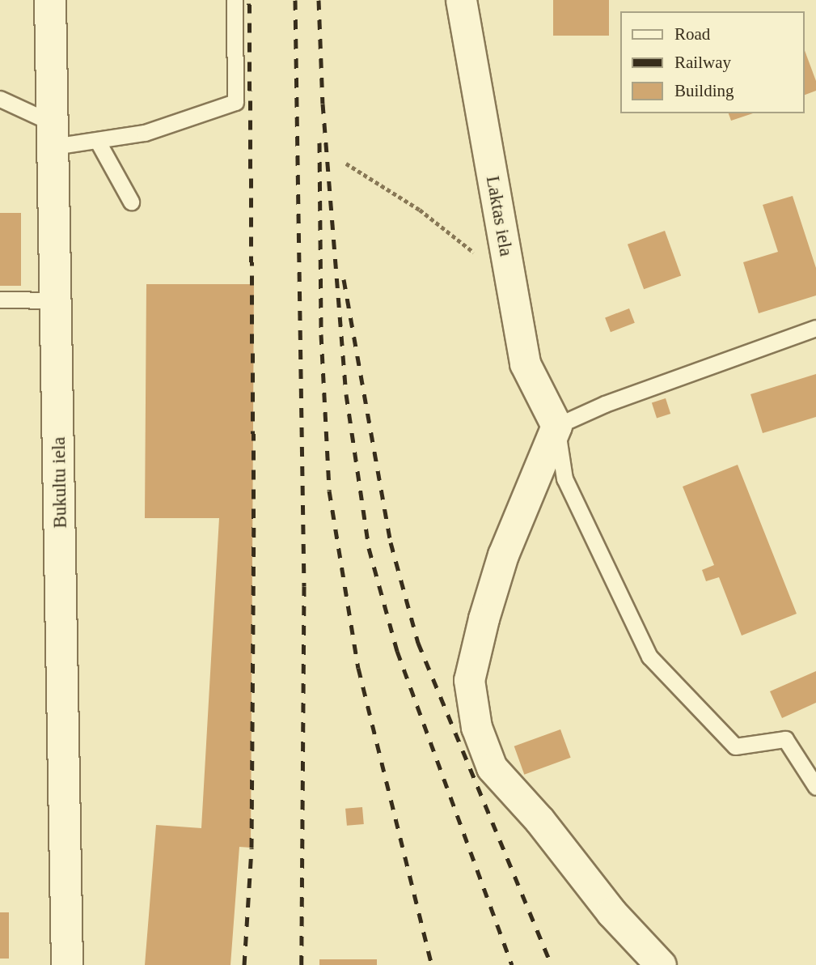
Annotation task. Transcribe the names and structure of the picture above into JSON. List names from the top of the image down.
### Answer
{
  "streets": {
    "street": ["Laktas iela", "Bukultu iela"]
  },
  "legend": ["Road", "Railway", "Building"]
}
